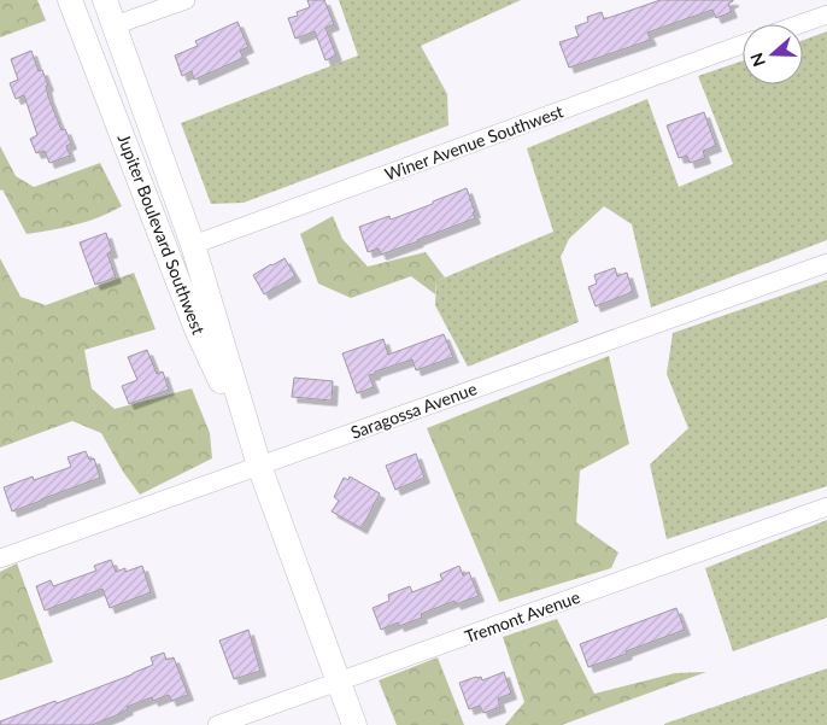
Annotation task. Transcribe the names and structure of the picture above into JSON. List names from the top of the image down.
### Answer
{
  "streets": {
    "street": [
      "Winer Avenue Southwest",
      "Jupiter Boulevard Southwest",
      "Saragossa Avenue",
      "Tremont Avenue"
    ]
  },
  "crossings": [
    ["Winer Avenue Southwest", "Jupiter Boulevard Southwest"],
    ["Jupiter Boulevard Southwest", "Saragossa Avenue"],
    ["Jupiter Boulevard Southwest", "Tremont Avenue"]
  ],
  "north": "left"
}
